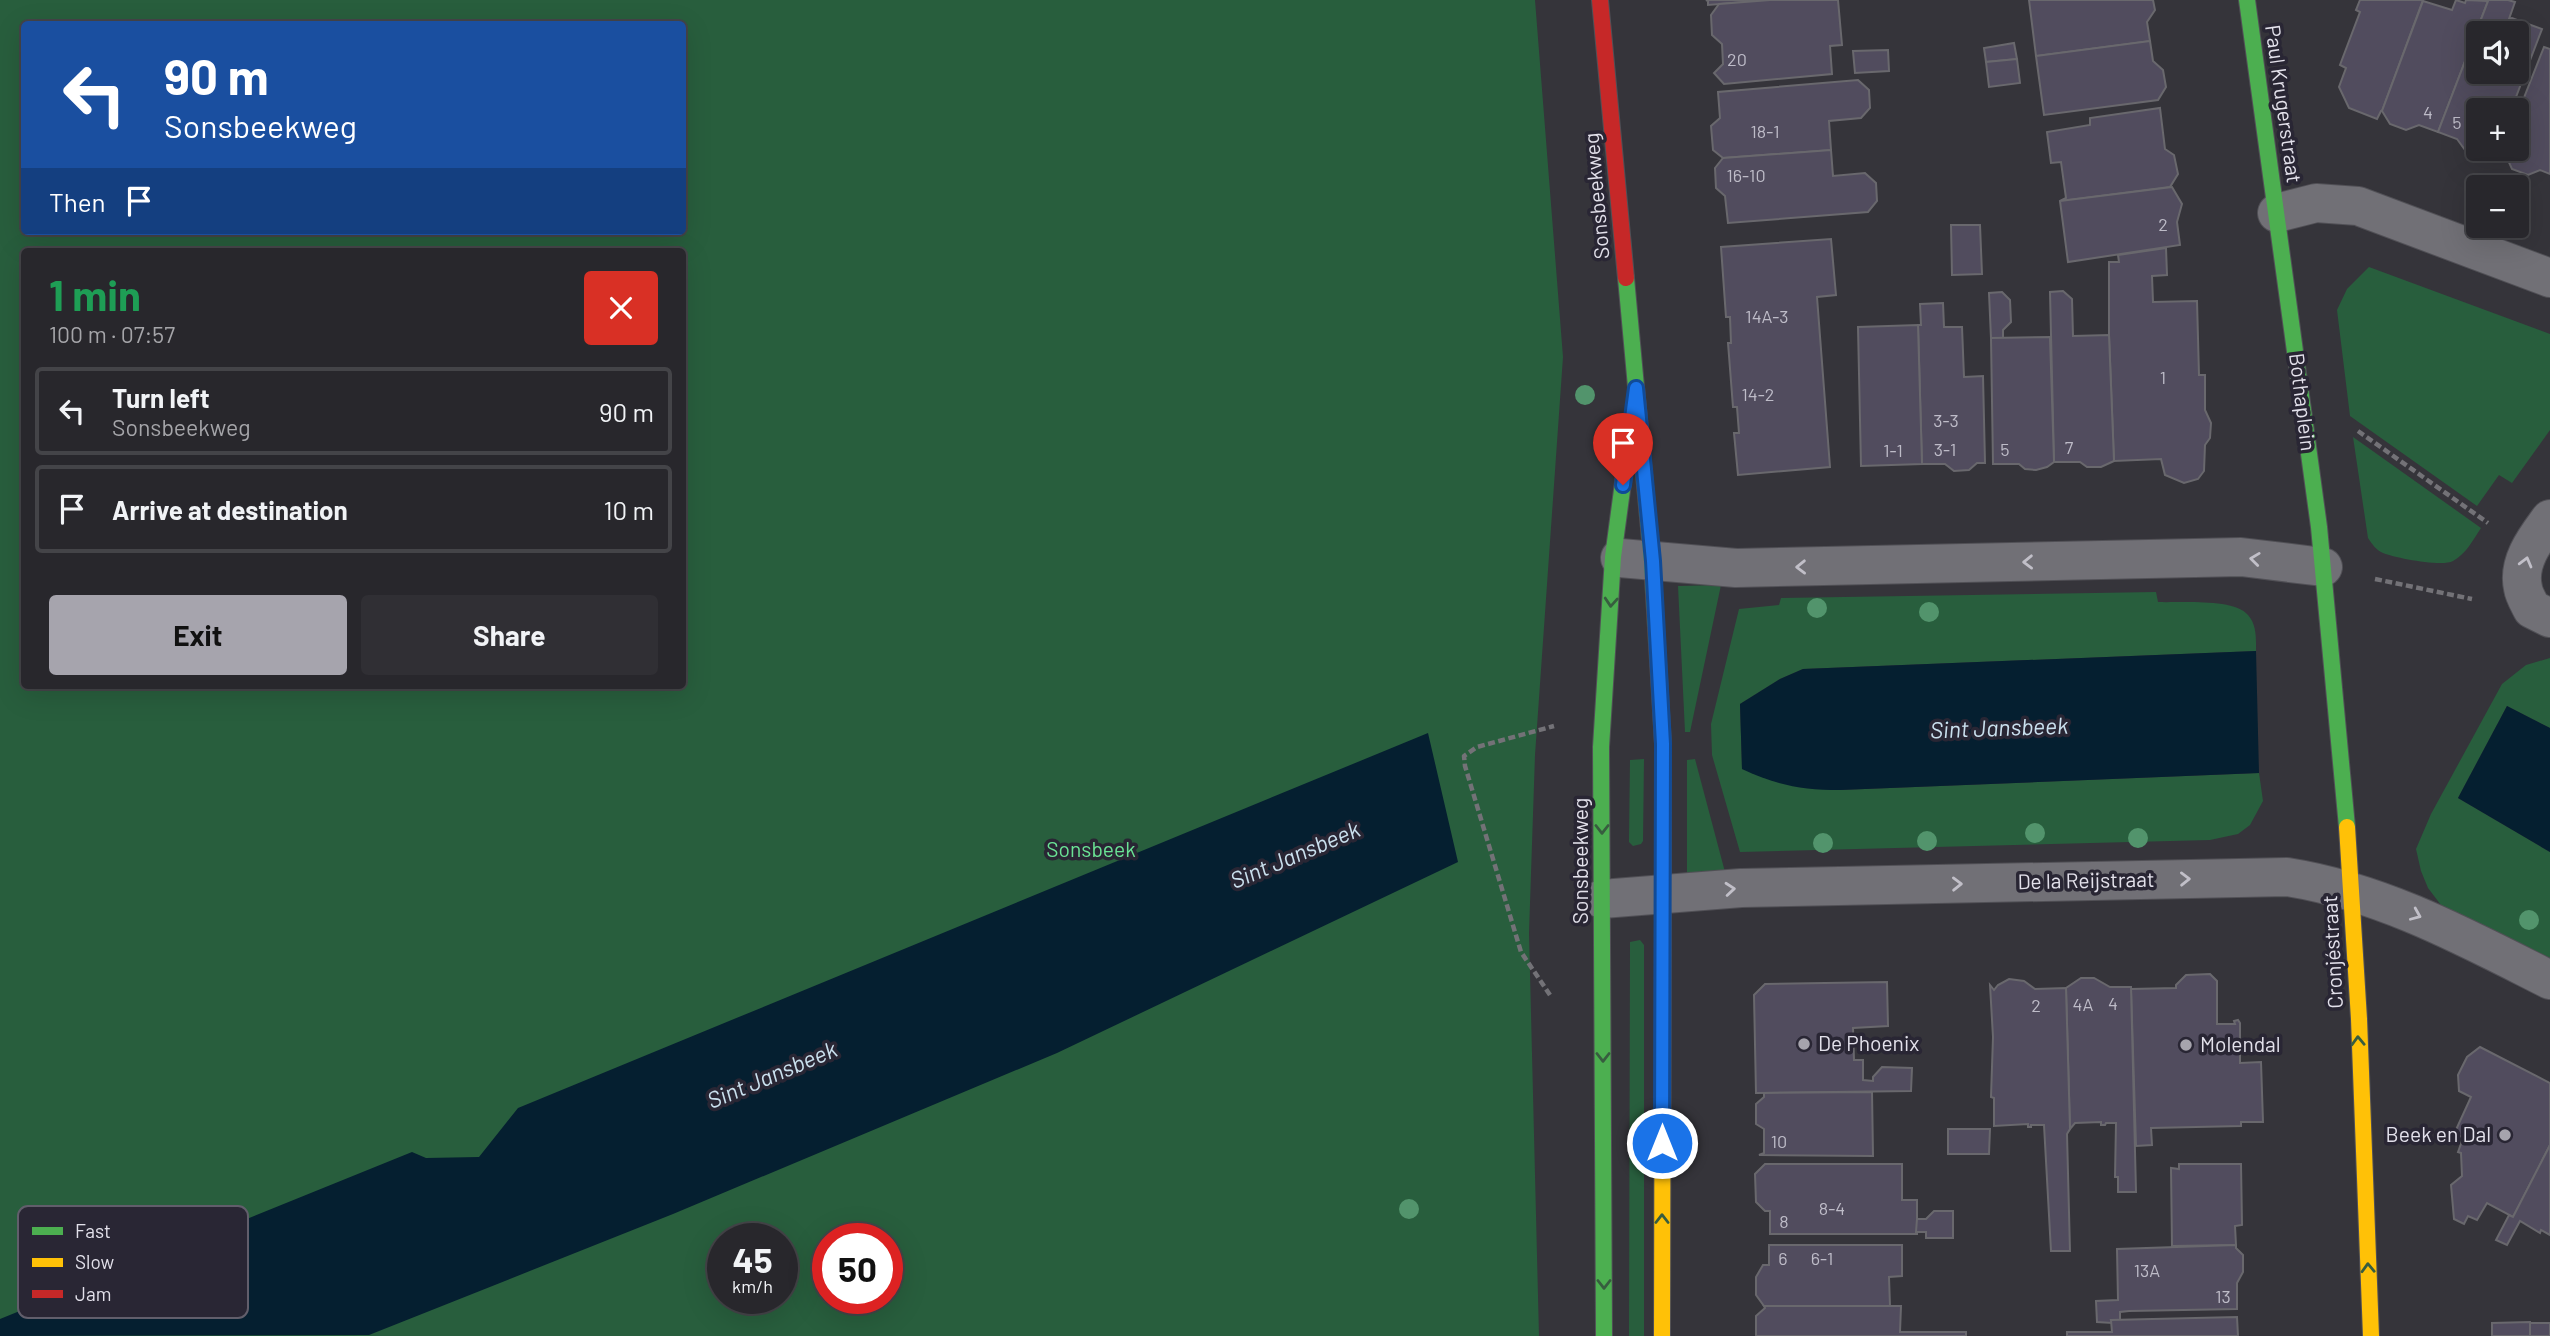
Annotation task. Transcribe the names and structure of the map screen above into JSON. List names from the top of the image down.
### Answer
{
  "streets": {
    "main road": [
      "Paul Krugerstraat",
      "Sonsbeekweg",
      "Bothaplein",
      "Cronjéstraat"
    ],
    "street": ["De la Reijstraat"]
  },
  "crossings": [
    ["Paul Krugerstraat", "Bothaplein"],
    ["Sonsbeekweg", "De la Reijstraat"],
    ["Bothaplein", "Cronjéstraat"],
    ["De la Reijstraat", "Cronjéstraat"]
  ],
  "one_way": ["Cronjéstraat"],
  "water": ["Sint Jansbeek"],
  "parks": ["Sonsbeek"],
  "places": ["De Phoenix", "Molendal", "Beek en Dal"],
  "house_numbers": [
    "20",
    "4",
    "5",
    "18-1",
    "16-10",
    "2",
    "14A-3",
    "1",
    "14-2",
    "3-3",
    "7",
    "3-1",
    "5",
    "1-1",
    "4",
    "4A",
    "2",
    "10",
    "8-4",
    "8",
    "6",
    "6-1",
    "13A",
    "13"
  ],
  "legend": ["Fast", "Slow", "Jam"],
  "page": {
    "map_buttons": ["+", "−"],
    "turn": ["90 m", "Sonsbeekweg"],
    "then": "Then",
    "heading": ["1 min", "100 m · 07:57"],
    "list": [
      {
        "name": "Turn left",
        "note": "Sonsbeekweg",
        "value": "90 m"
      },
      {
        "name": "Arrive at destination",
        "value": "10 m"
      }
    ],
    "buttons": ["Exit", "Share"],
    "speed": "45 km/h",
    "limit": "50"
  }
}
